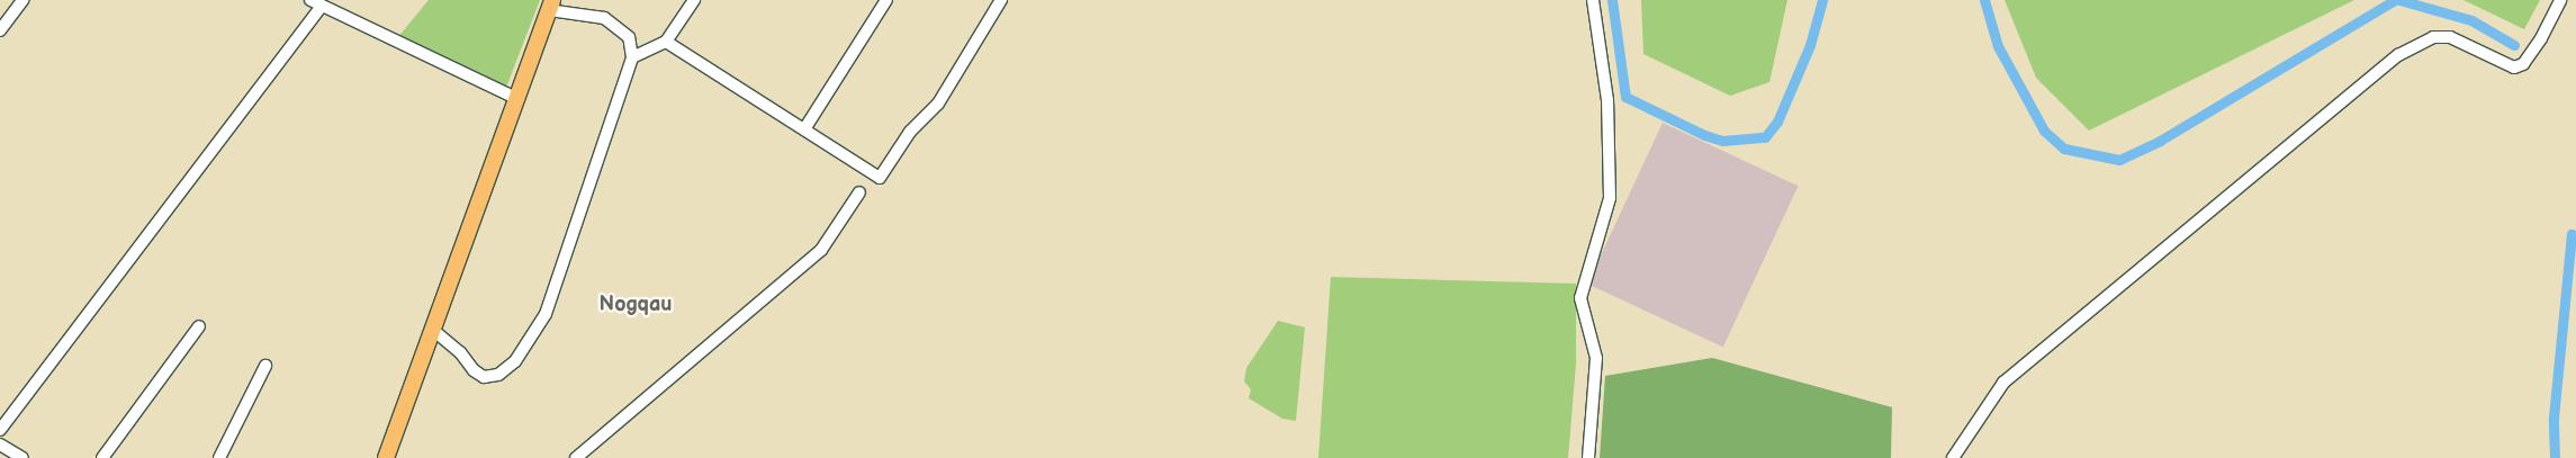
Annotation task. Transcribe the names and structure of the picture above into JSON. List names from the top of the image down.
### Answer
{
  "districts": ["Nogqau"]
}
